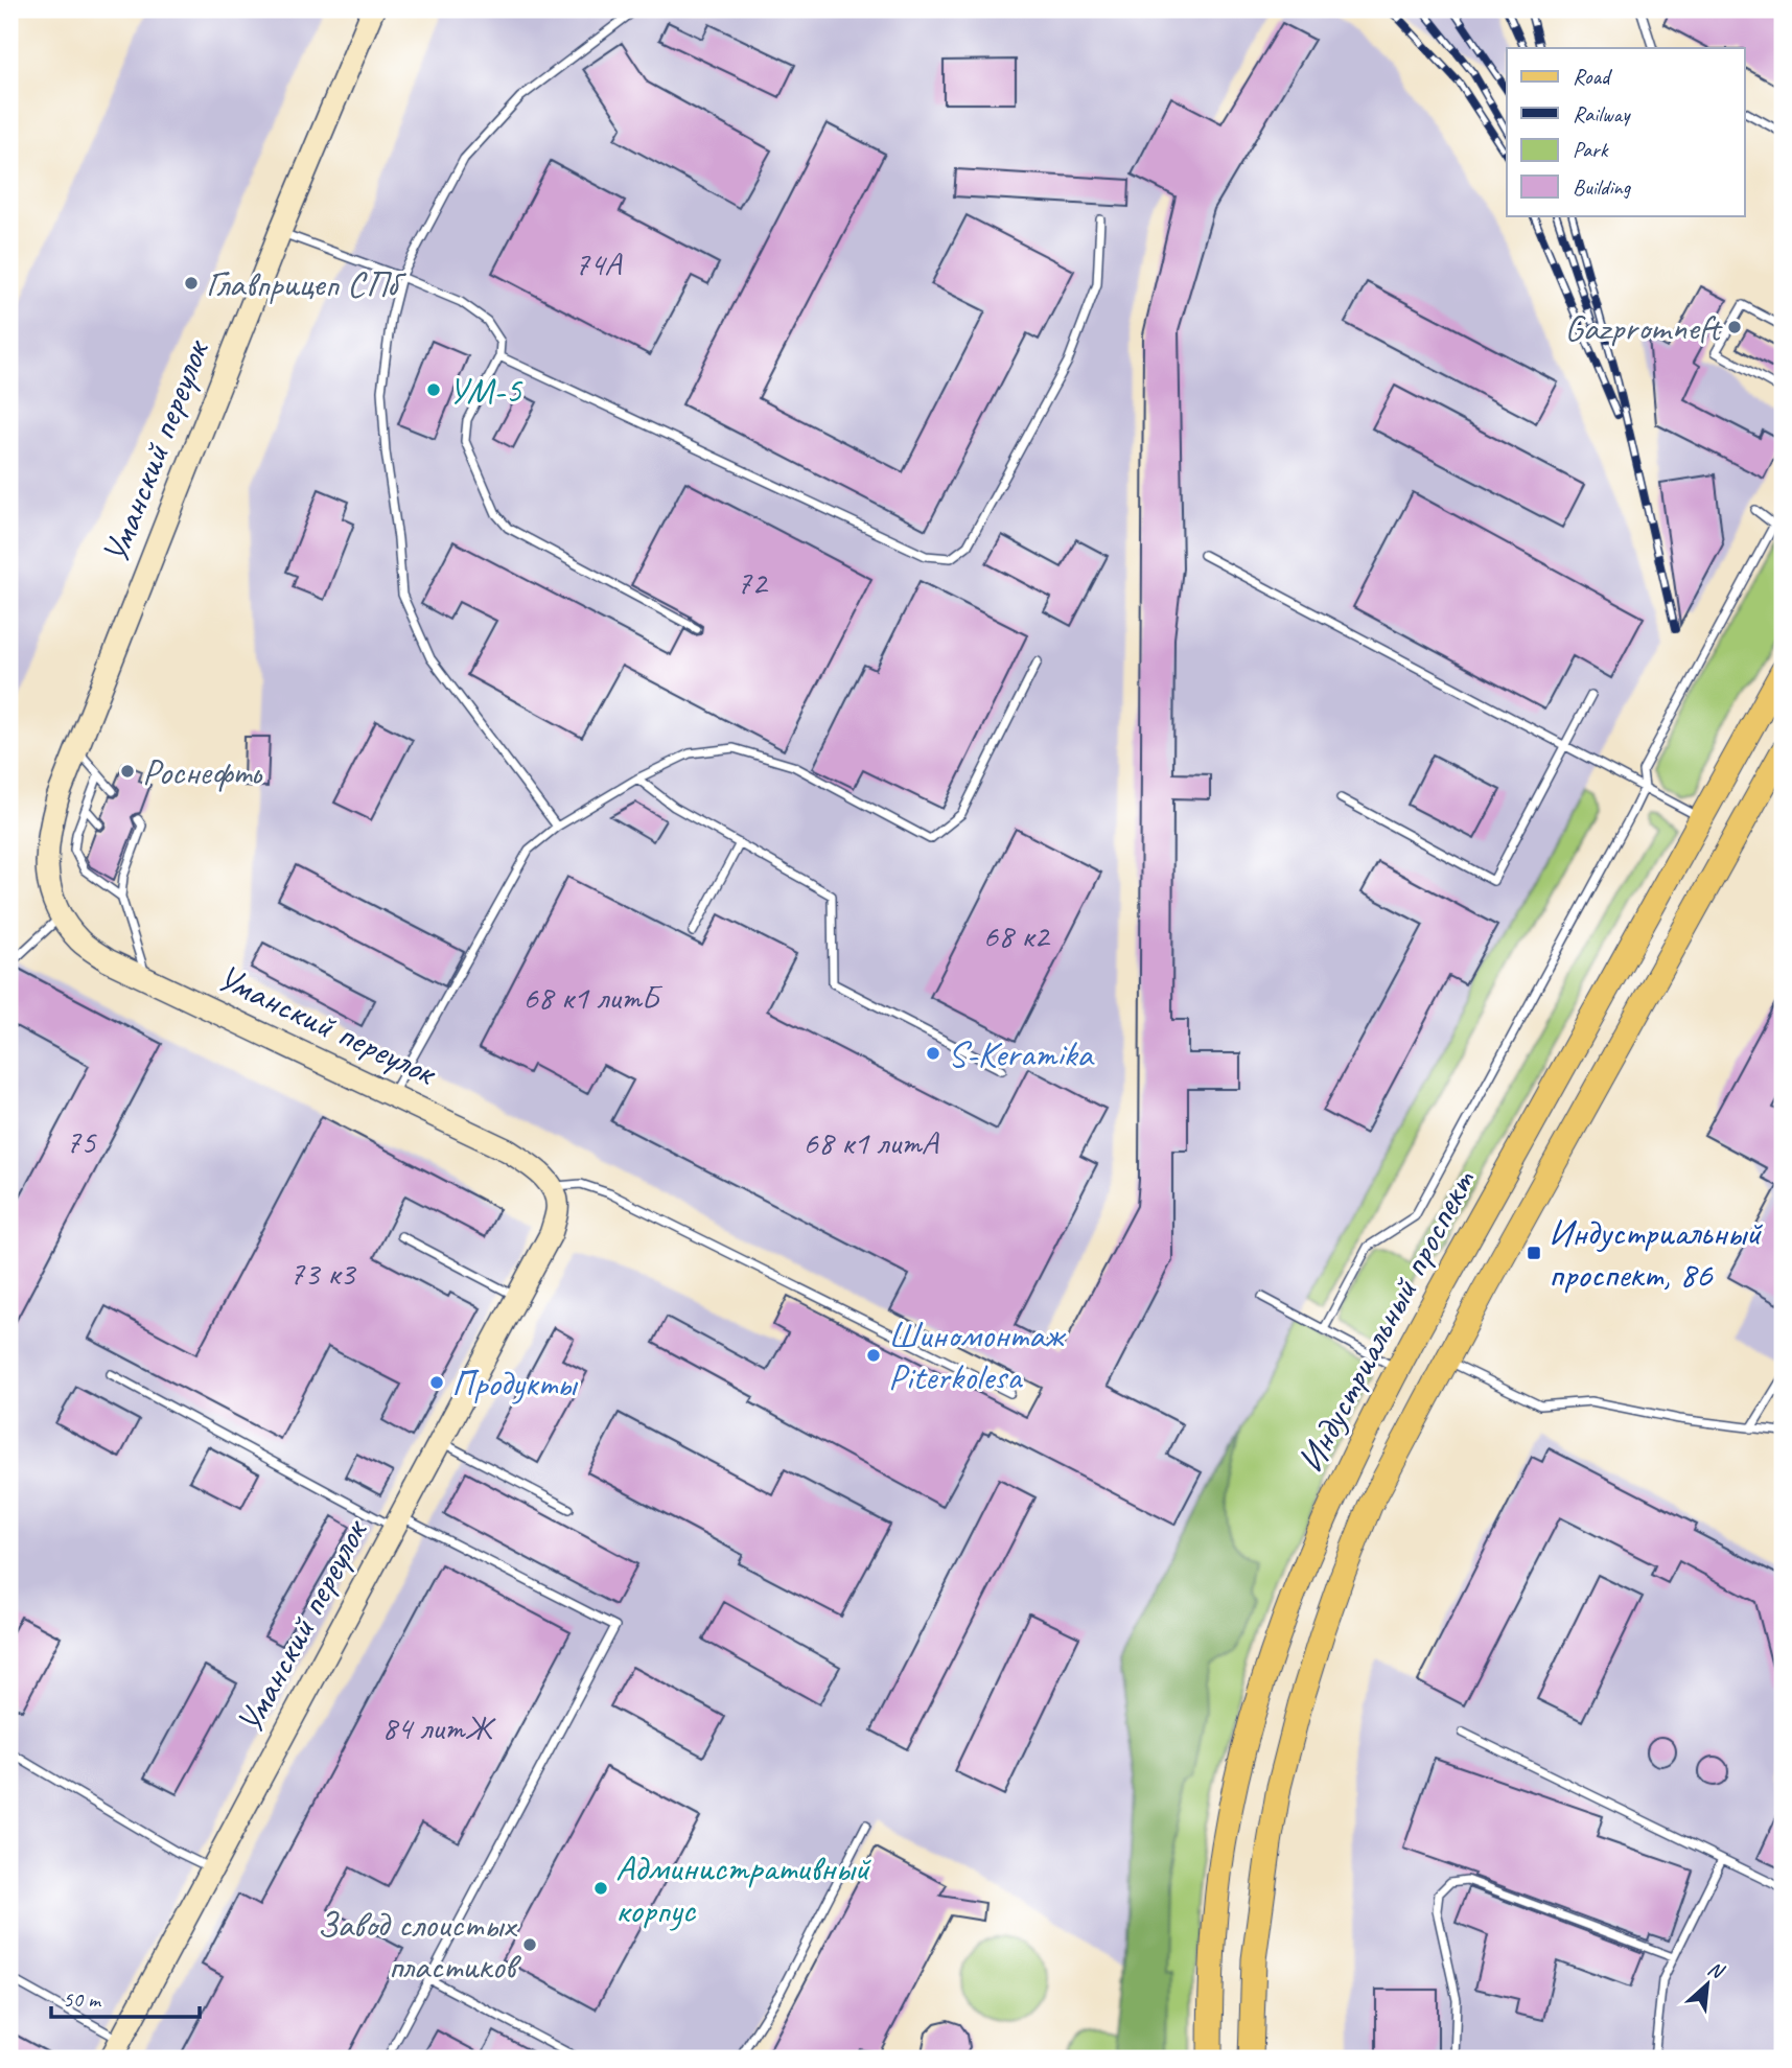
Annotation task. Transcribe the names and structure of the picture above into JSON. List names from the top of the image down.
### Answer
{
  "streets": {
    "main road": ["Индустриальный проспект"],
    "street": ["Уманский переулок"]
  },
  "places": {
    "other": [
      "Главприцеп СПб",
      "Gazpromneft",
      "УМ-5",
      "Роснефть",
      "S-Keramika",
      "Шиномонтаж Piterkolesa",
      "Продукты",
      "Административный корпус",
      "Завод слоистых пластиков"
    ],
    "transit": ["Индустриальный проспект, 86"]
  },
  "house_numbers": [
    "74А",
    "72",
    "68 к2",
    "68 к1 литБ",
    "75",
    "68 к1 литА",
    "73 к3",
    "84 литЖ"
  ],
  "legend": [
    "Road",
    "Railway",
    "Park",
    "Building"
  ],
  "scale_bar": "50 m",
  "north": "top right"
}
